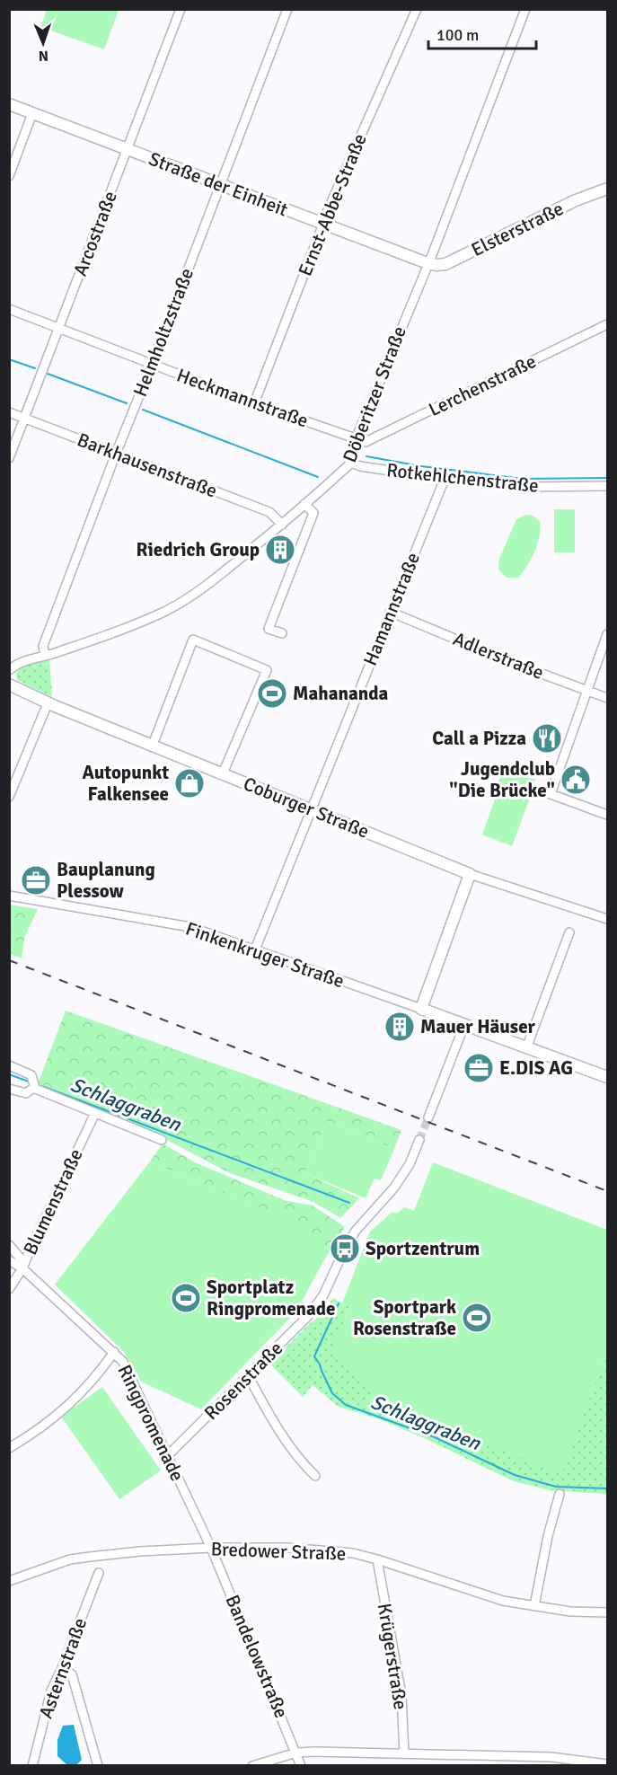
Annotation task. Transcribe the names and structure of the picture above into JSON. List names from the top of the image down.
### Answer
{
  "streets": {
    "street": [
      "Straße der Einheit",
      "Ernst-Abbe-Straße",
      "Elsterstraße",
      "Arcostraße",
      "Helmholtzstraße",
      "Lerchenstraße",
      "Döberitzer Straße",
      "Heckmannstraße",
      "Barkhausenstraße",
      "Rotkehlchenstraße",
      "Hamannstraße",
      "Adlerstraße",
      "Coburger Straße",
      "Finkenkruger Straße",
      "Blumenstraße",
      "Rosenstraße",
      "Ringpromenade",
      "Bredower Straße",
      "Bandelowstraße",
      "Krügerstraße",
      "Asternstraße"
    ]
  },
  "crossings": [
    ["Straße der Einheit", "Ernst-Abbe-Straße"],
    ["Straße der Einheit", "Elsterstraße"],
    ["Straße der Einheit", "Arcostraße"],
    ["Straße der Einheit", "Helmholtzstraße"],
    ["Straße der Einheit", "Döberitzer Straße"],
    ["Ernst-Abbe-Straße", "Heckmannstraße"],
    ["Elsterstraße", "Döberitzer Straße"],
    ["Arcostraße", "Heckmannstraße"],
    ["Arcostraße", "Barkhausenstraße"],
    ["Helmholtzstraße", "Döberitzer Straße"],
    ["Helmholtzstraße", "Heckmannstraße"],
    ["Helmholtzstraße", "Barkhausenstraße"],
    ["Lerchenstraße", "Döberitzer Straße"],
    ["Lerchenstraße", "Heckmannstraße"],
    ["Döberitzer Straße", "Heckmannstraße"],
    ["Döberitzer Straße", "Barkhausenstraße"],
    ["Döberitzer Straße", "Rotkehlchenstraße"],
    ["Rotkehlchenstraße", "Hamannstraße"],
    ["Hamannstraße", "Adlerstraße"],
    ["Hamannstraße", "Coburger Straße"],
    ["Hamannstraße", "Finkenkruger Straße"],
    ["Blumenstraße", "Ringpromenade"],
    ["Rosenstraße", "Ringpromenade"],
    ["Ringpromenade", "Bredower Straße"],
    ["Ringpromenade", "Bandelowstraße"],
    ["Bredower Straße", "Bandelowstraße"],
    ["Bredower Straße", "Krügerstraße"]
  ],
  "water": ["Schlaggraben"],
  "places": {
    "building": ["Riedrich Group", "Mauer Häuser"],
    "sports": ["Mahananda", "Sportplatz Ringpromenade", "Sportpark Rosenstraße"],
    "restaurant": ["Call a Pizza"],
    "public building": ["Jugendclub \"Die Brücke\""],
    "shop": ["Autopunkt Falkensee"],
    "office": ["Bauplanung Plessow", "E.DIS AG"],
    "bus stop": ["Sportzentrum"]
  },
  "scale_bar": "100 m",
  "north": "bottom"
}
